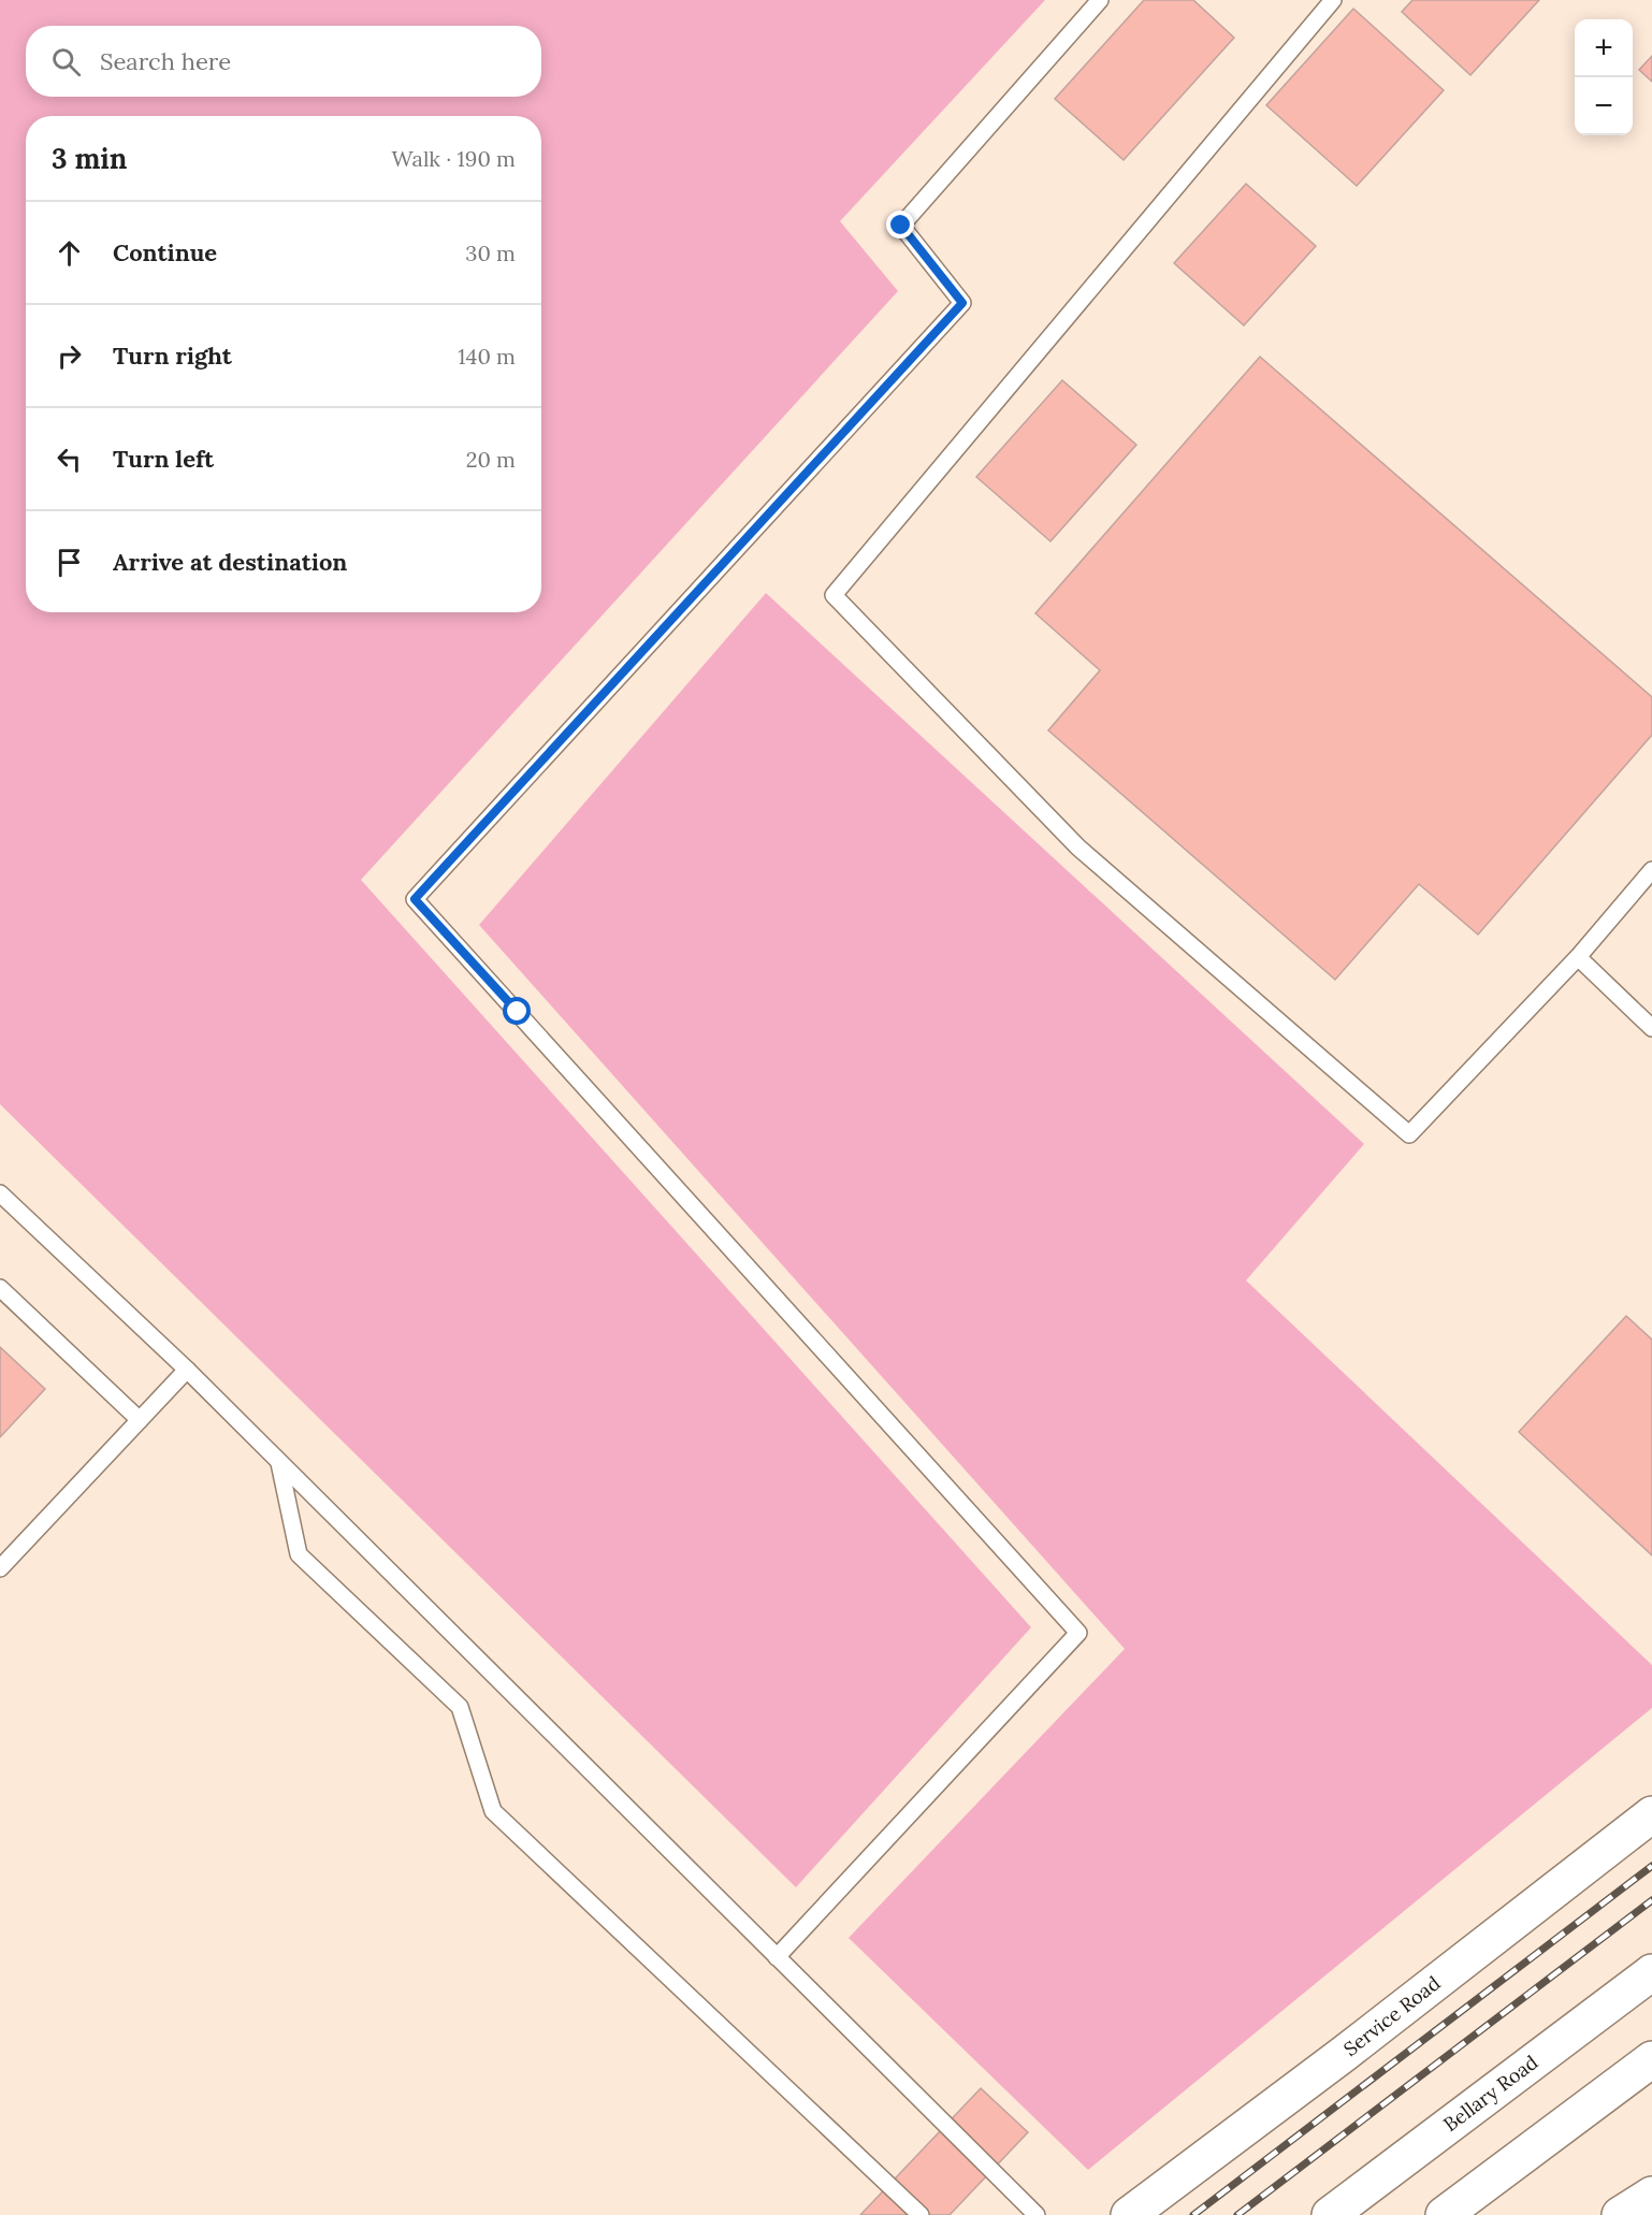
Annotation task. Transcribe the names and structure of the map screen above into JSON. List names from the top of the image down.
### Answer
{
  "streets": {
    "main road": ["Service Road", "Bellary Road"]
  },
  "page": {
    "map_buttons": ["+", "−"],
    "search": "Search here",
    "heading": ["3 min", "Walk · 190 m"],
    "list": [
      ["Continue", "30 m"],
      ["Turn right", "140 m"],
      ["Turn left", "20 m"],
      "Arrive at destination"
    ]
  }
}
